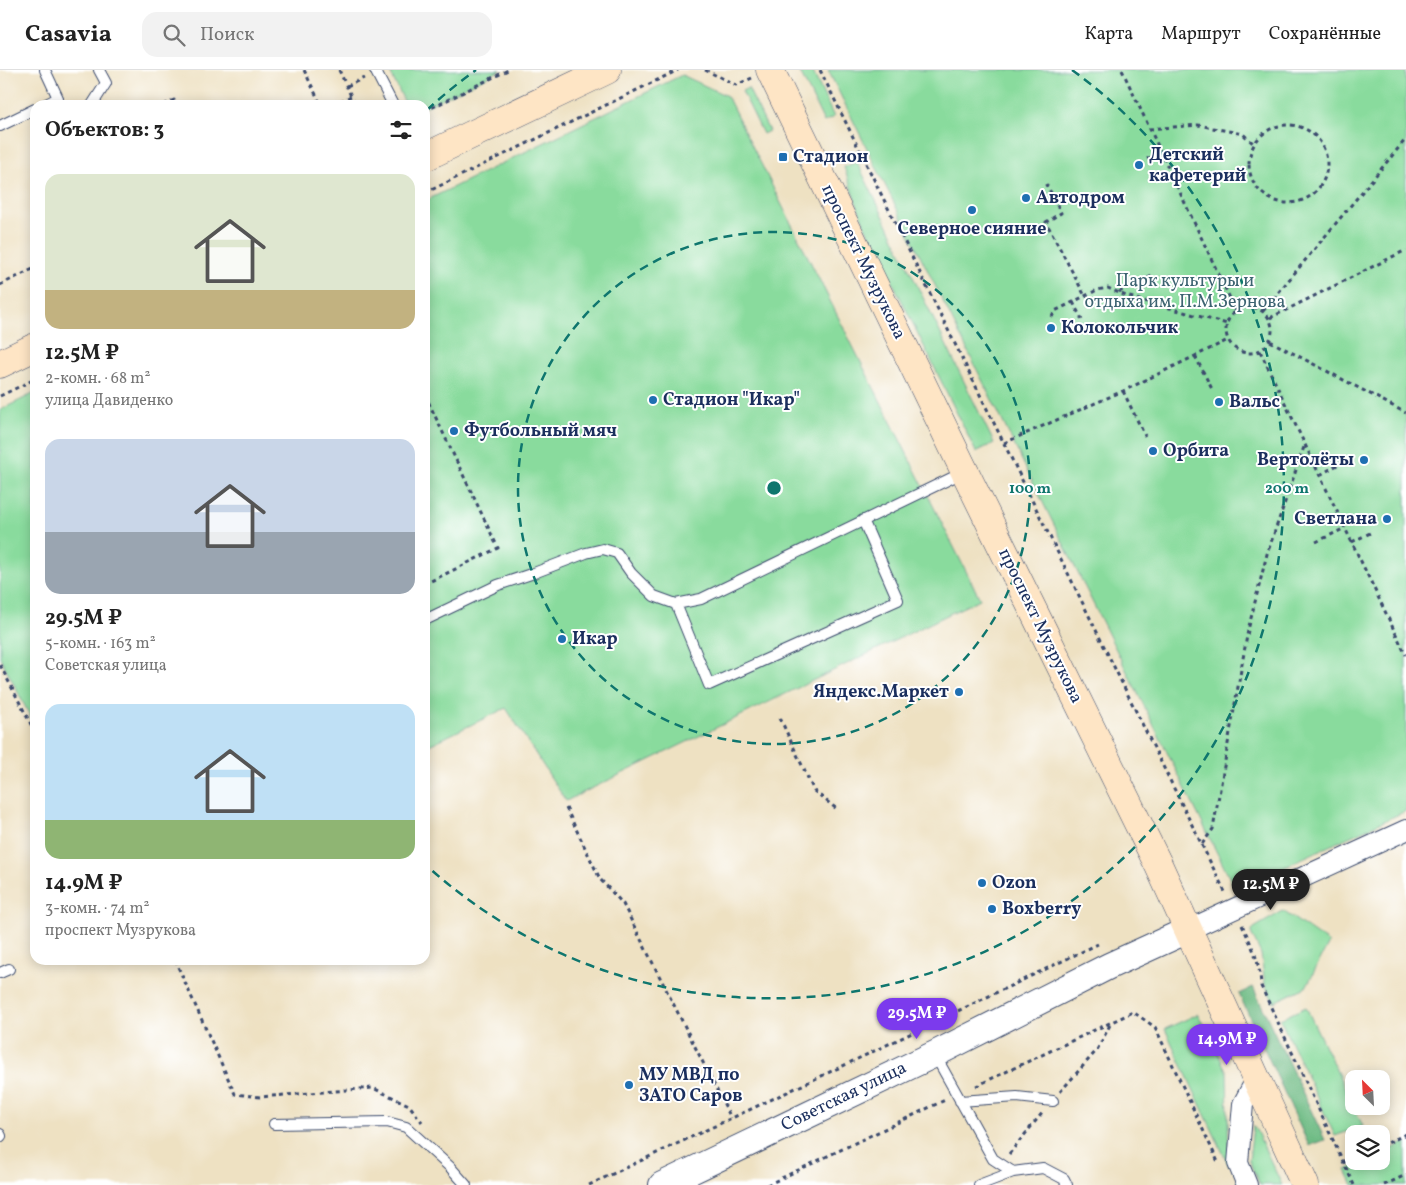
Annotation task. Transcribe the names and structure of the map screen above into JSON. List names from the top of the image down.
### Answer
{
  "streets": {
    "main road": ["проспект Музрукова"],
    "street": ["Советская улица"]
  },
  "crossings": [
    ["проспект Музрукова", "Советская улица"]
  ],
  "parks": ["Парк культуры и отдыха им. П.М.Зернова"],
  "places": {
    "transit": ["Стадион"],
    "other": [
      "Детский кафетерий",
      "Автодром",
      "Северное сияние",
      "Колокольчик",
      "Стадион \"Икар\"",
      "Вальс",
      "Футбольный мяч",
      "Орбита",
      "Вертолёты",
      "Светлана",
      "Икар",
      "Яндекс.Маркет",
      "Ozon",
      "Boxberry",
      "МУ МВД по ЗАТО Саров"
    ]
  },
  "north": "top left",
  "page": {
    "header": "Casavia",
    "search": "Поиск",
    "nav": ["Карта", "Маршрут", "Сохранённые"],
    "heading": "Объектов: 3",
    "list": [
      {
        "name": "12.5M ₽",
        "note": "2-комн. · 68 m² · улица Давиденко"
      },
      {
        "name": "29.5M ₽",
        "note": "5-комн. · 163 m² · Советская улица"
      },
      {
        "name": "14.9M ₽",
        "note": "3-комн. · 74 m² · проспект Музрукова"
      }
    ],
    "price": ["12.5M ₽", "29.5M ₽", "14.9M ₽"]
  },
  "rings": ["100 m", "200 m"]
}
